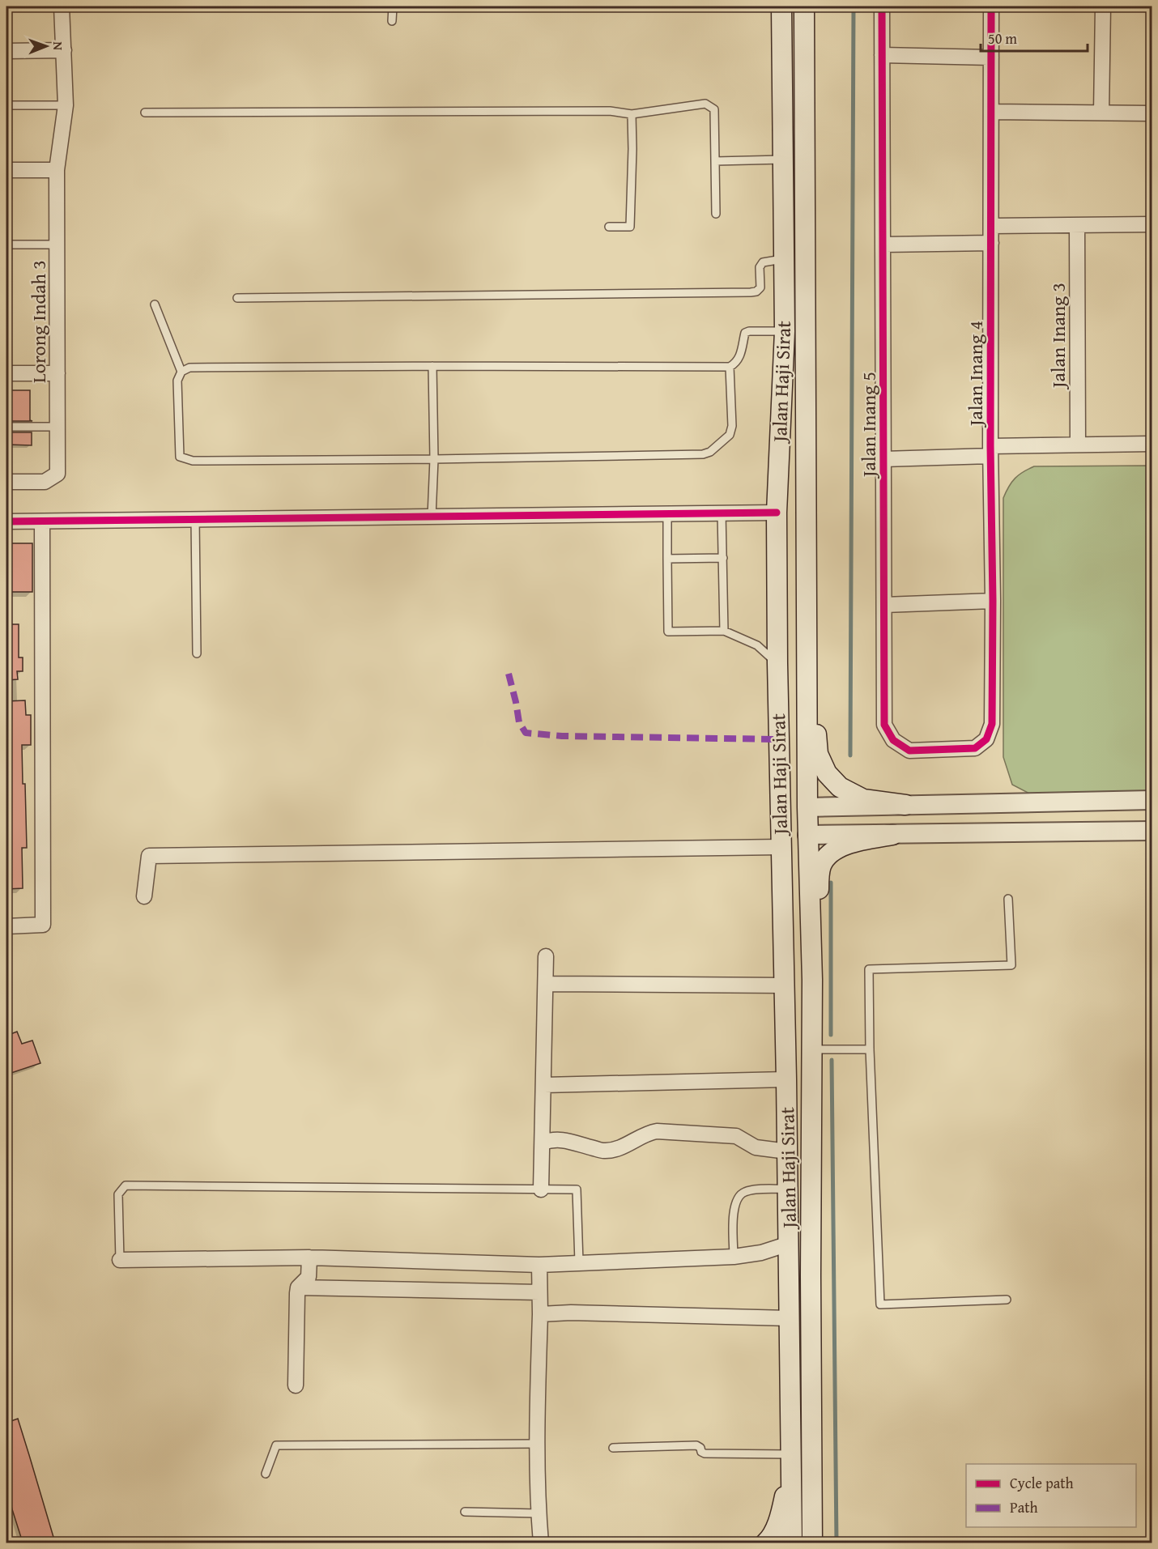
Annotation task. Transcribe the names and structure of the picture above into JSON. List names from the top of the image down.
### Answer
{
  "streets": {
    "main road": ["Jalan Haji Sirat"],
    "street": [
      "Lorong Indah 3",
      "Jalan Inang 3",
      "Jalan Inang 4",
      "Jalan Inang 5"
    ]
  },
  "crossings": [
    ["Jalan Inang 4", "Jalan Inang 5"]
  ],
  "legend": ["Cycle path", "Path"],
  "scale_bar": "50 m",
  "north": "right"
}
